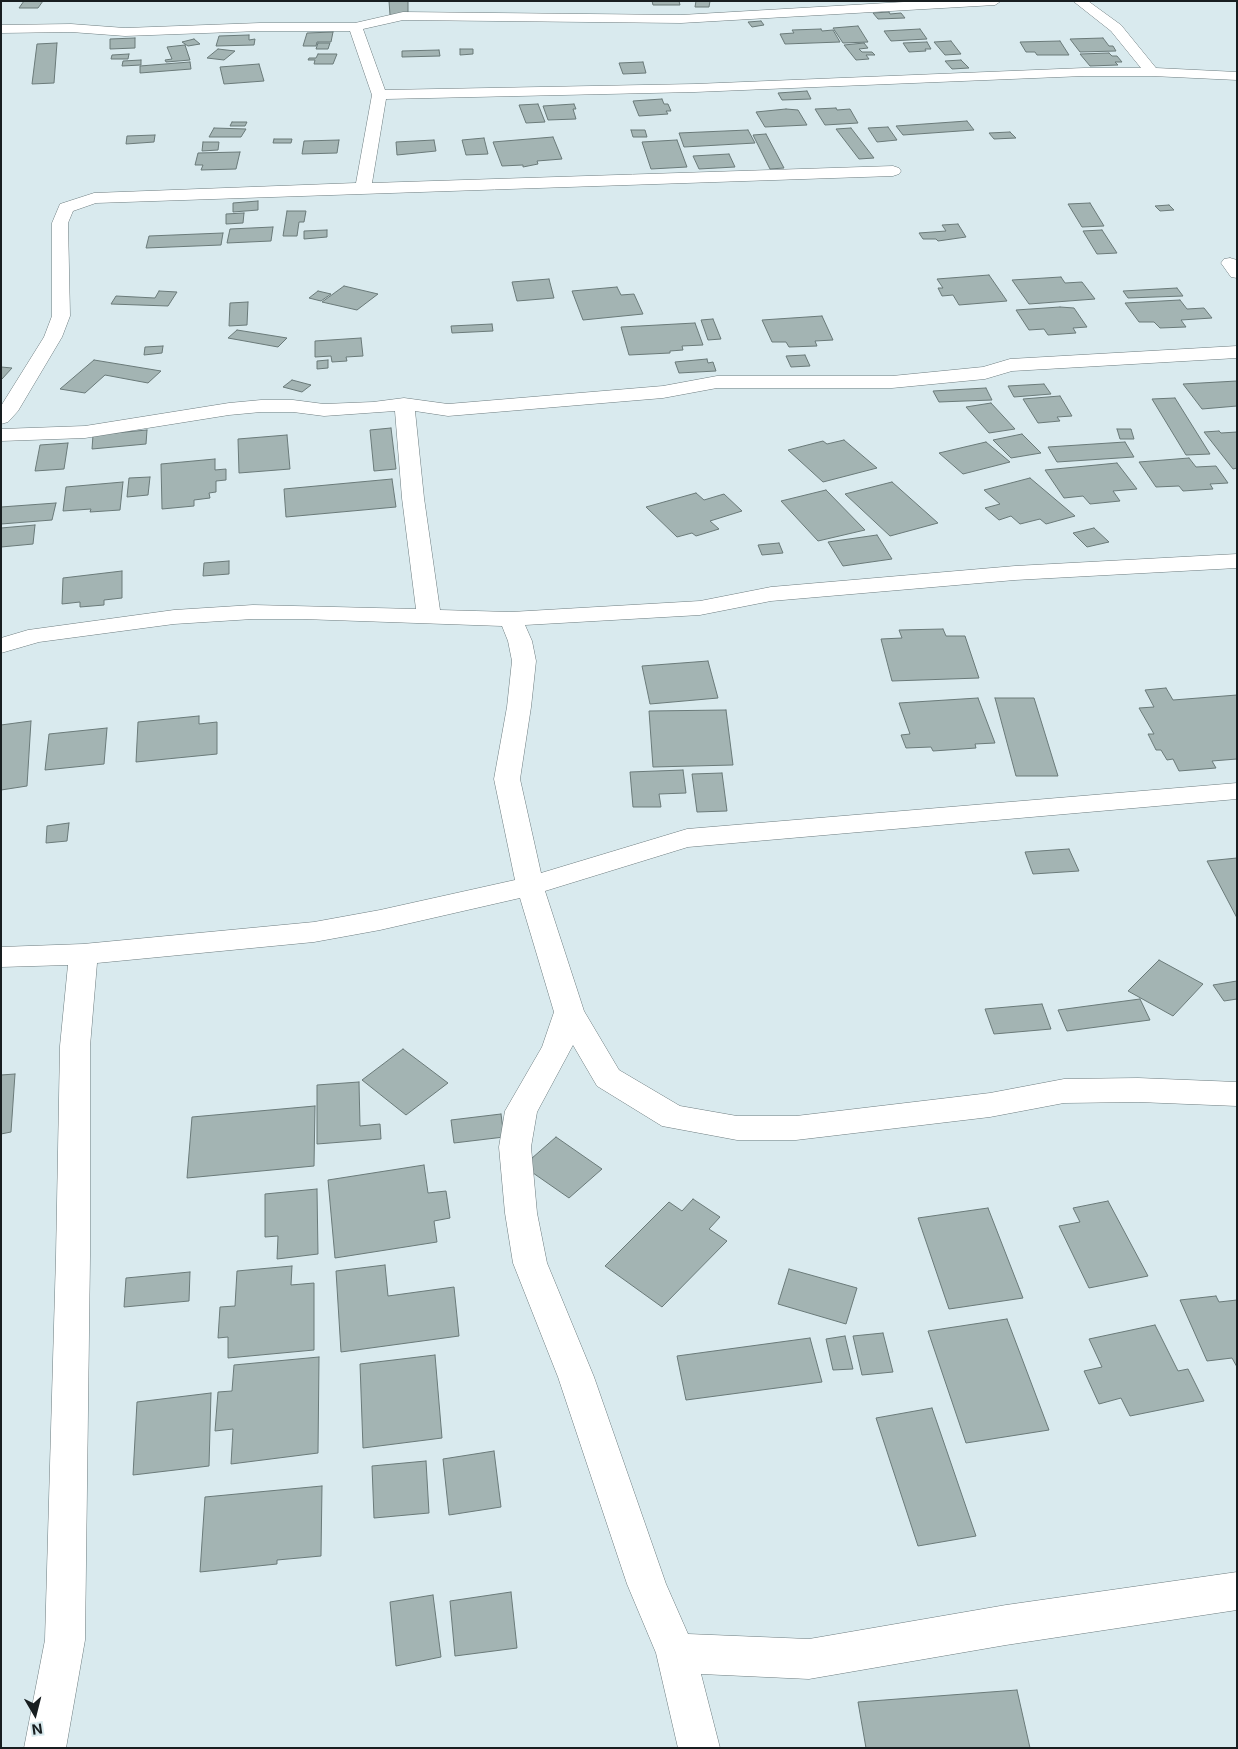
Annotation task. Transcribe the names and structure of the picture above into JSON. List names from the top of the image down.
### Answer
{
  "north": "bottom"
}
